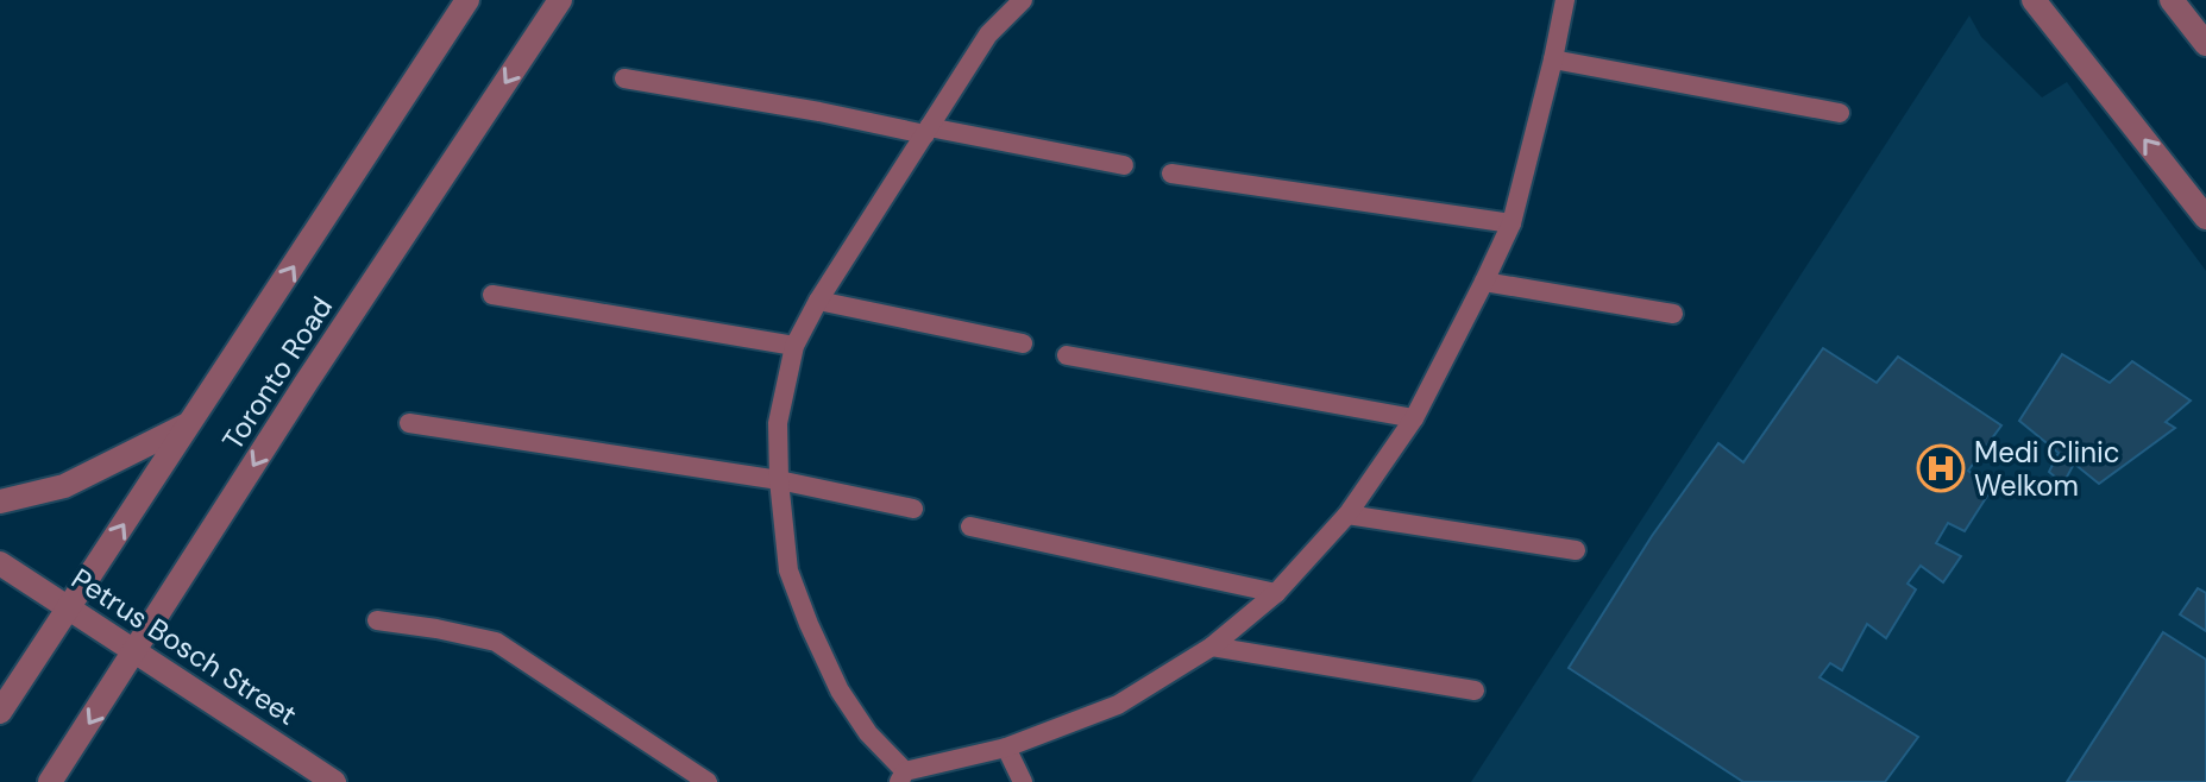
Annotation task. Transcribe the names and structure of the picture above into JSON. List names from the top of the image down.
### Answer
{
  "streets": {
    "street": ["Toronto Road", "Petrus Bosch Street"]
  },
  "crossings": [
    ["Toronto Road", "Petrus Bosch Street"]
  ],
  "places": {
    "hospital": ["Medi Clinic Welkom"]
  }
}
